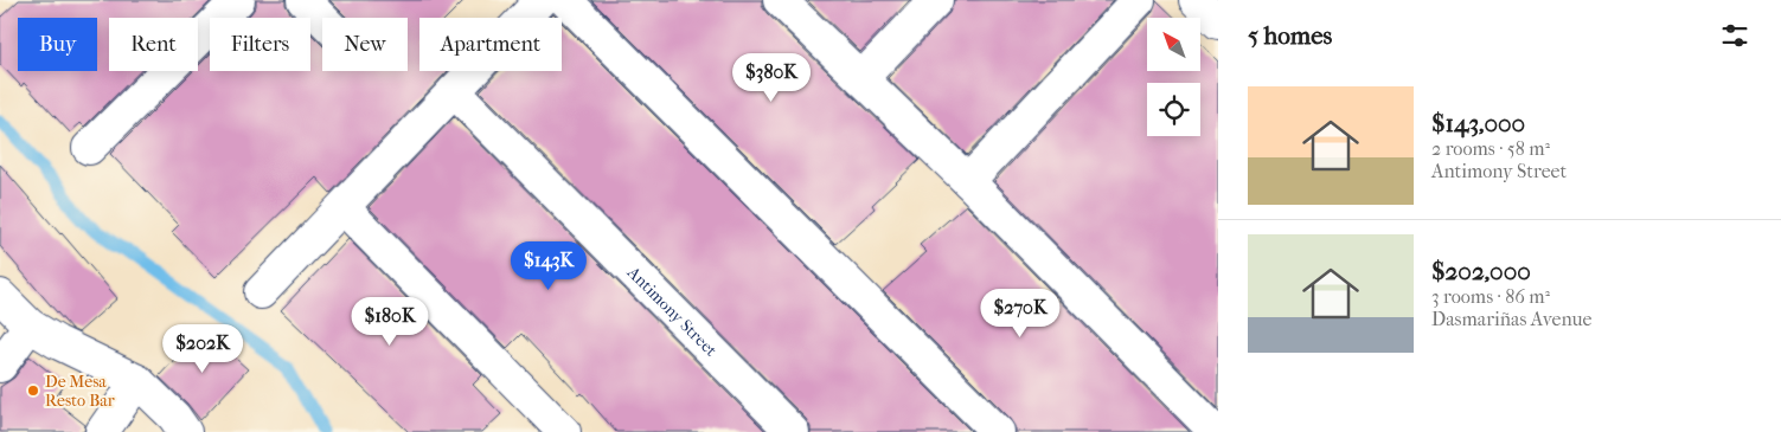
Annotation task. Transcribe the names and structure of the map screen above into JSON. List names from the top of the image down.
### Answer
{
  "streets": {
    "street": ["Antimony Street"]
  },
  "places": ["De Mesa Resto Bar"],
  "north": "top left",
  "page": {
    "heading": "5 homes",
    "chip": [
      "Buy",
      "Rent",
      "Filters",
      "New",
      "Apartment"
    ],
    "price": [
      "$380K",
      "$143K",
      "$270K",
      "$180K",
      "$202K"
    ],
    "list": [
      {
        "name": "$143,000",
        "note": "2 rooms · 58 m² · Antimony Street"
      },
      {
        "name": "$202,000",
        "note": "3 rooms · 86 m² · Dasmariñas Avenue"
      }
    ]
  }
}
